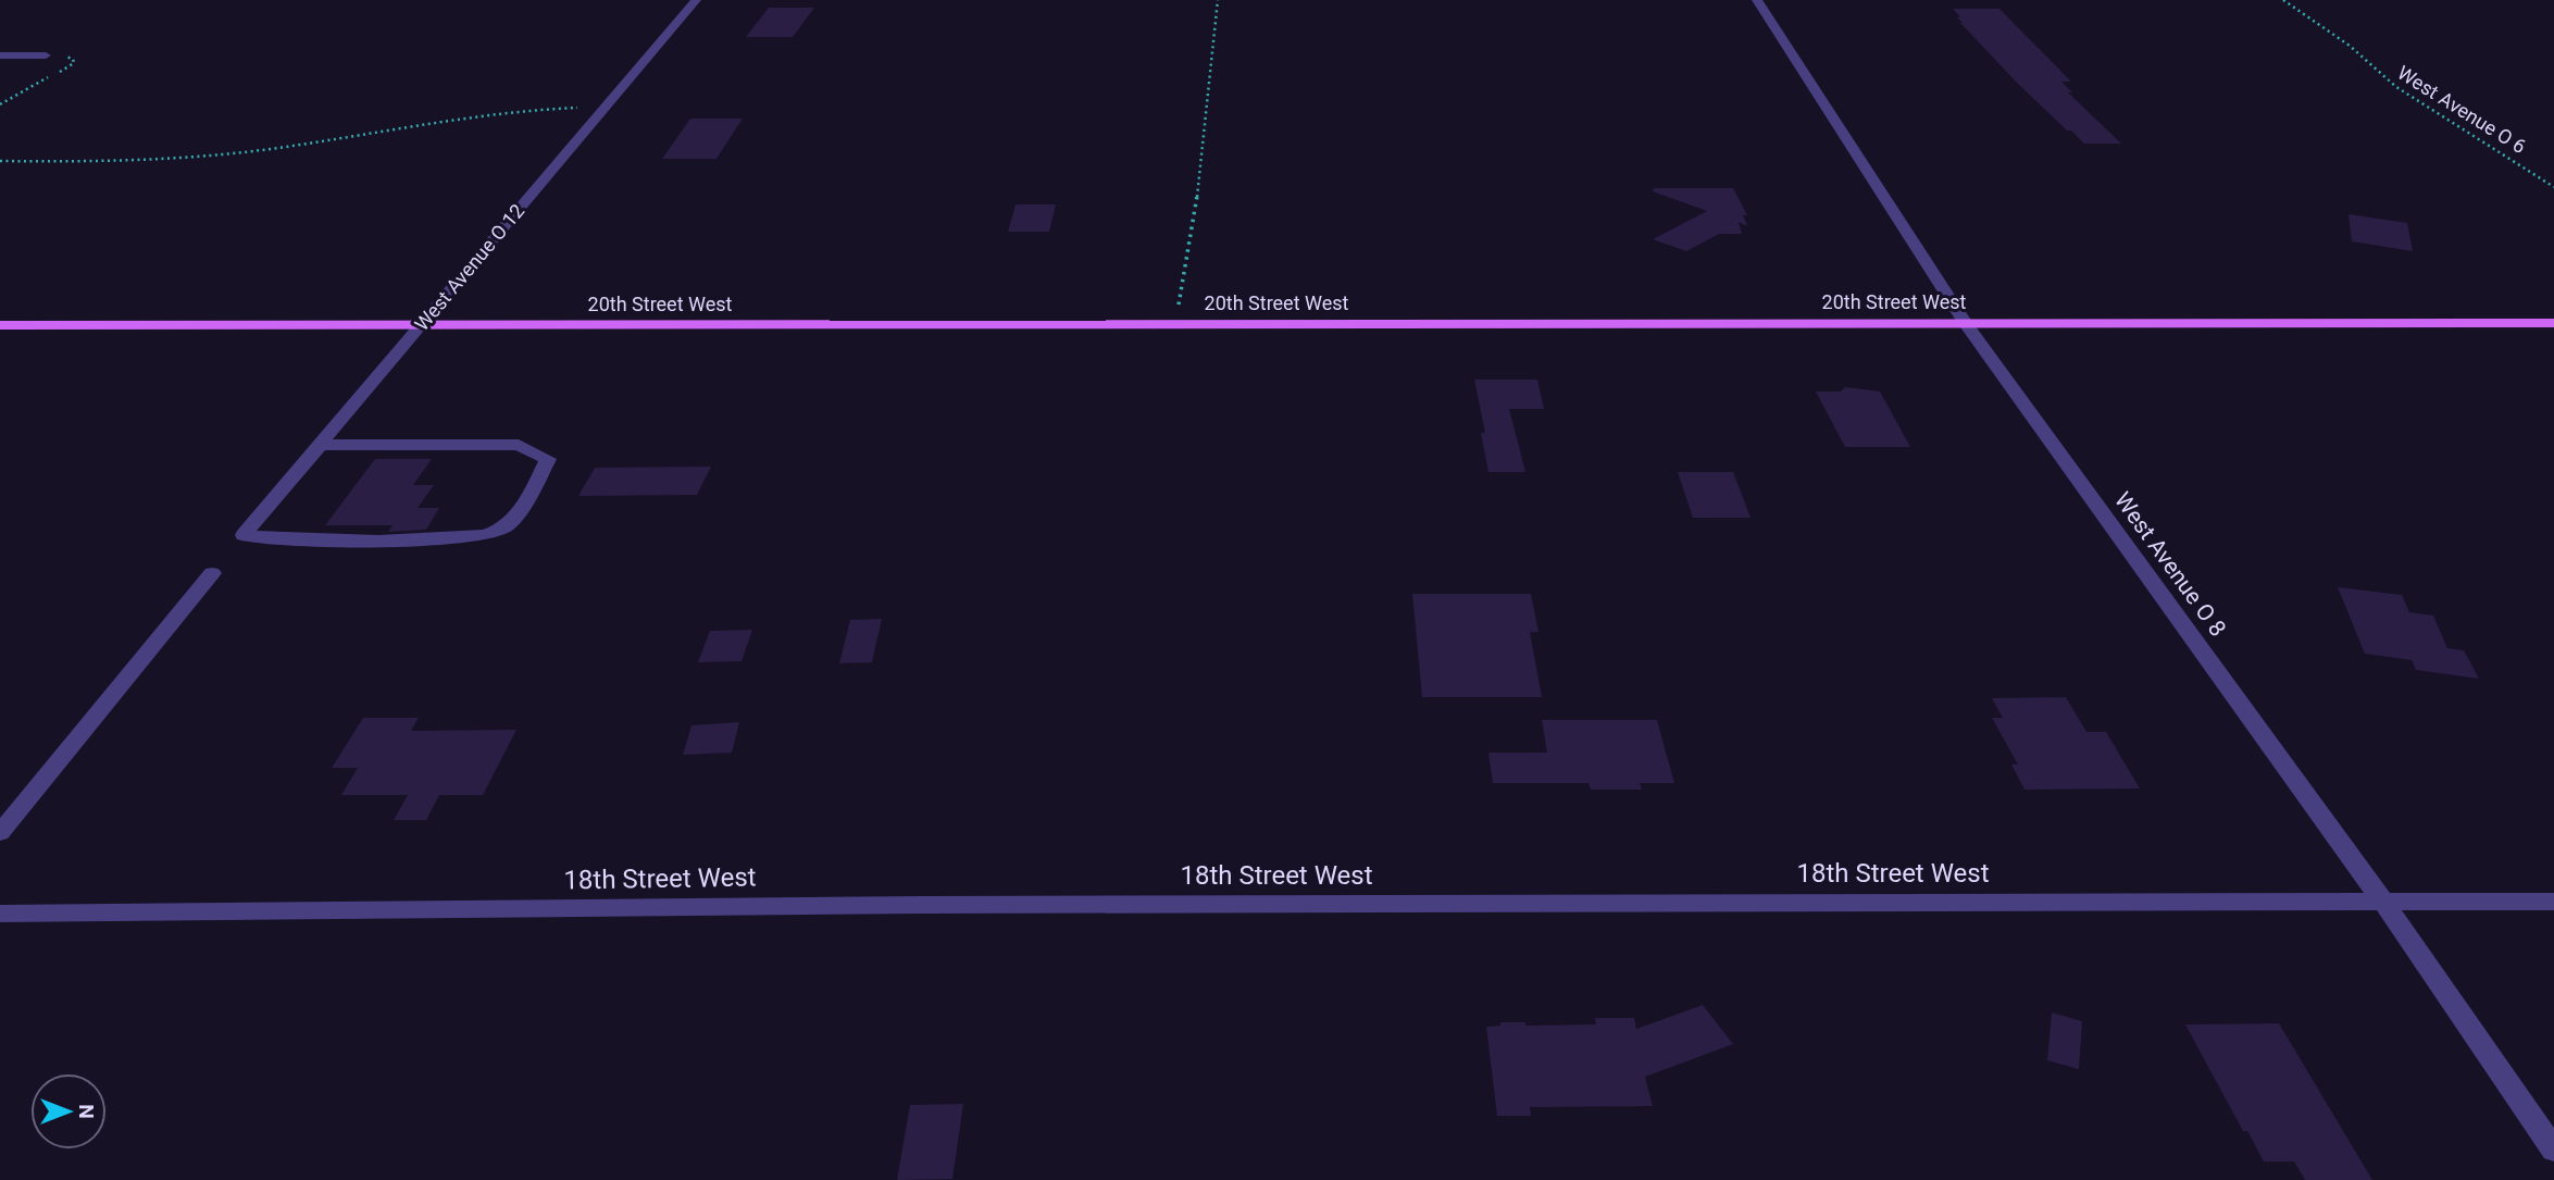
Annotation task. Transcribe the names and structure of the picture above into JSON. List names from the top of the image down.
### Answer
{
  "streets": {
    "main road": ["20th Street West"],
    "street": ["West Avenue O 12", "West Avenue O 8", "18th Street West"],
    "path": ["West Avenue O 6"]
  },
  "crossings": [
    ["West Avenue O 12", "20th Street West"],
    ["20th Street West", "West Avenue O 8"],
    ["West Avenue O 8", "18th Street West"]
  ],
  "north": "right"
}
